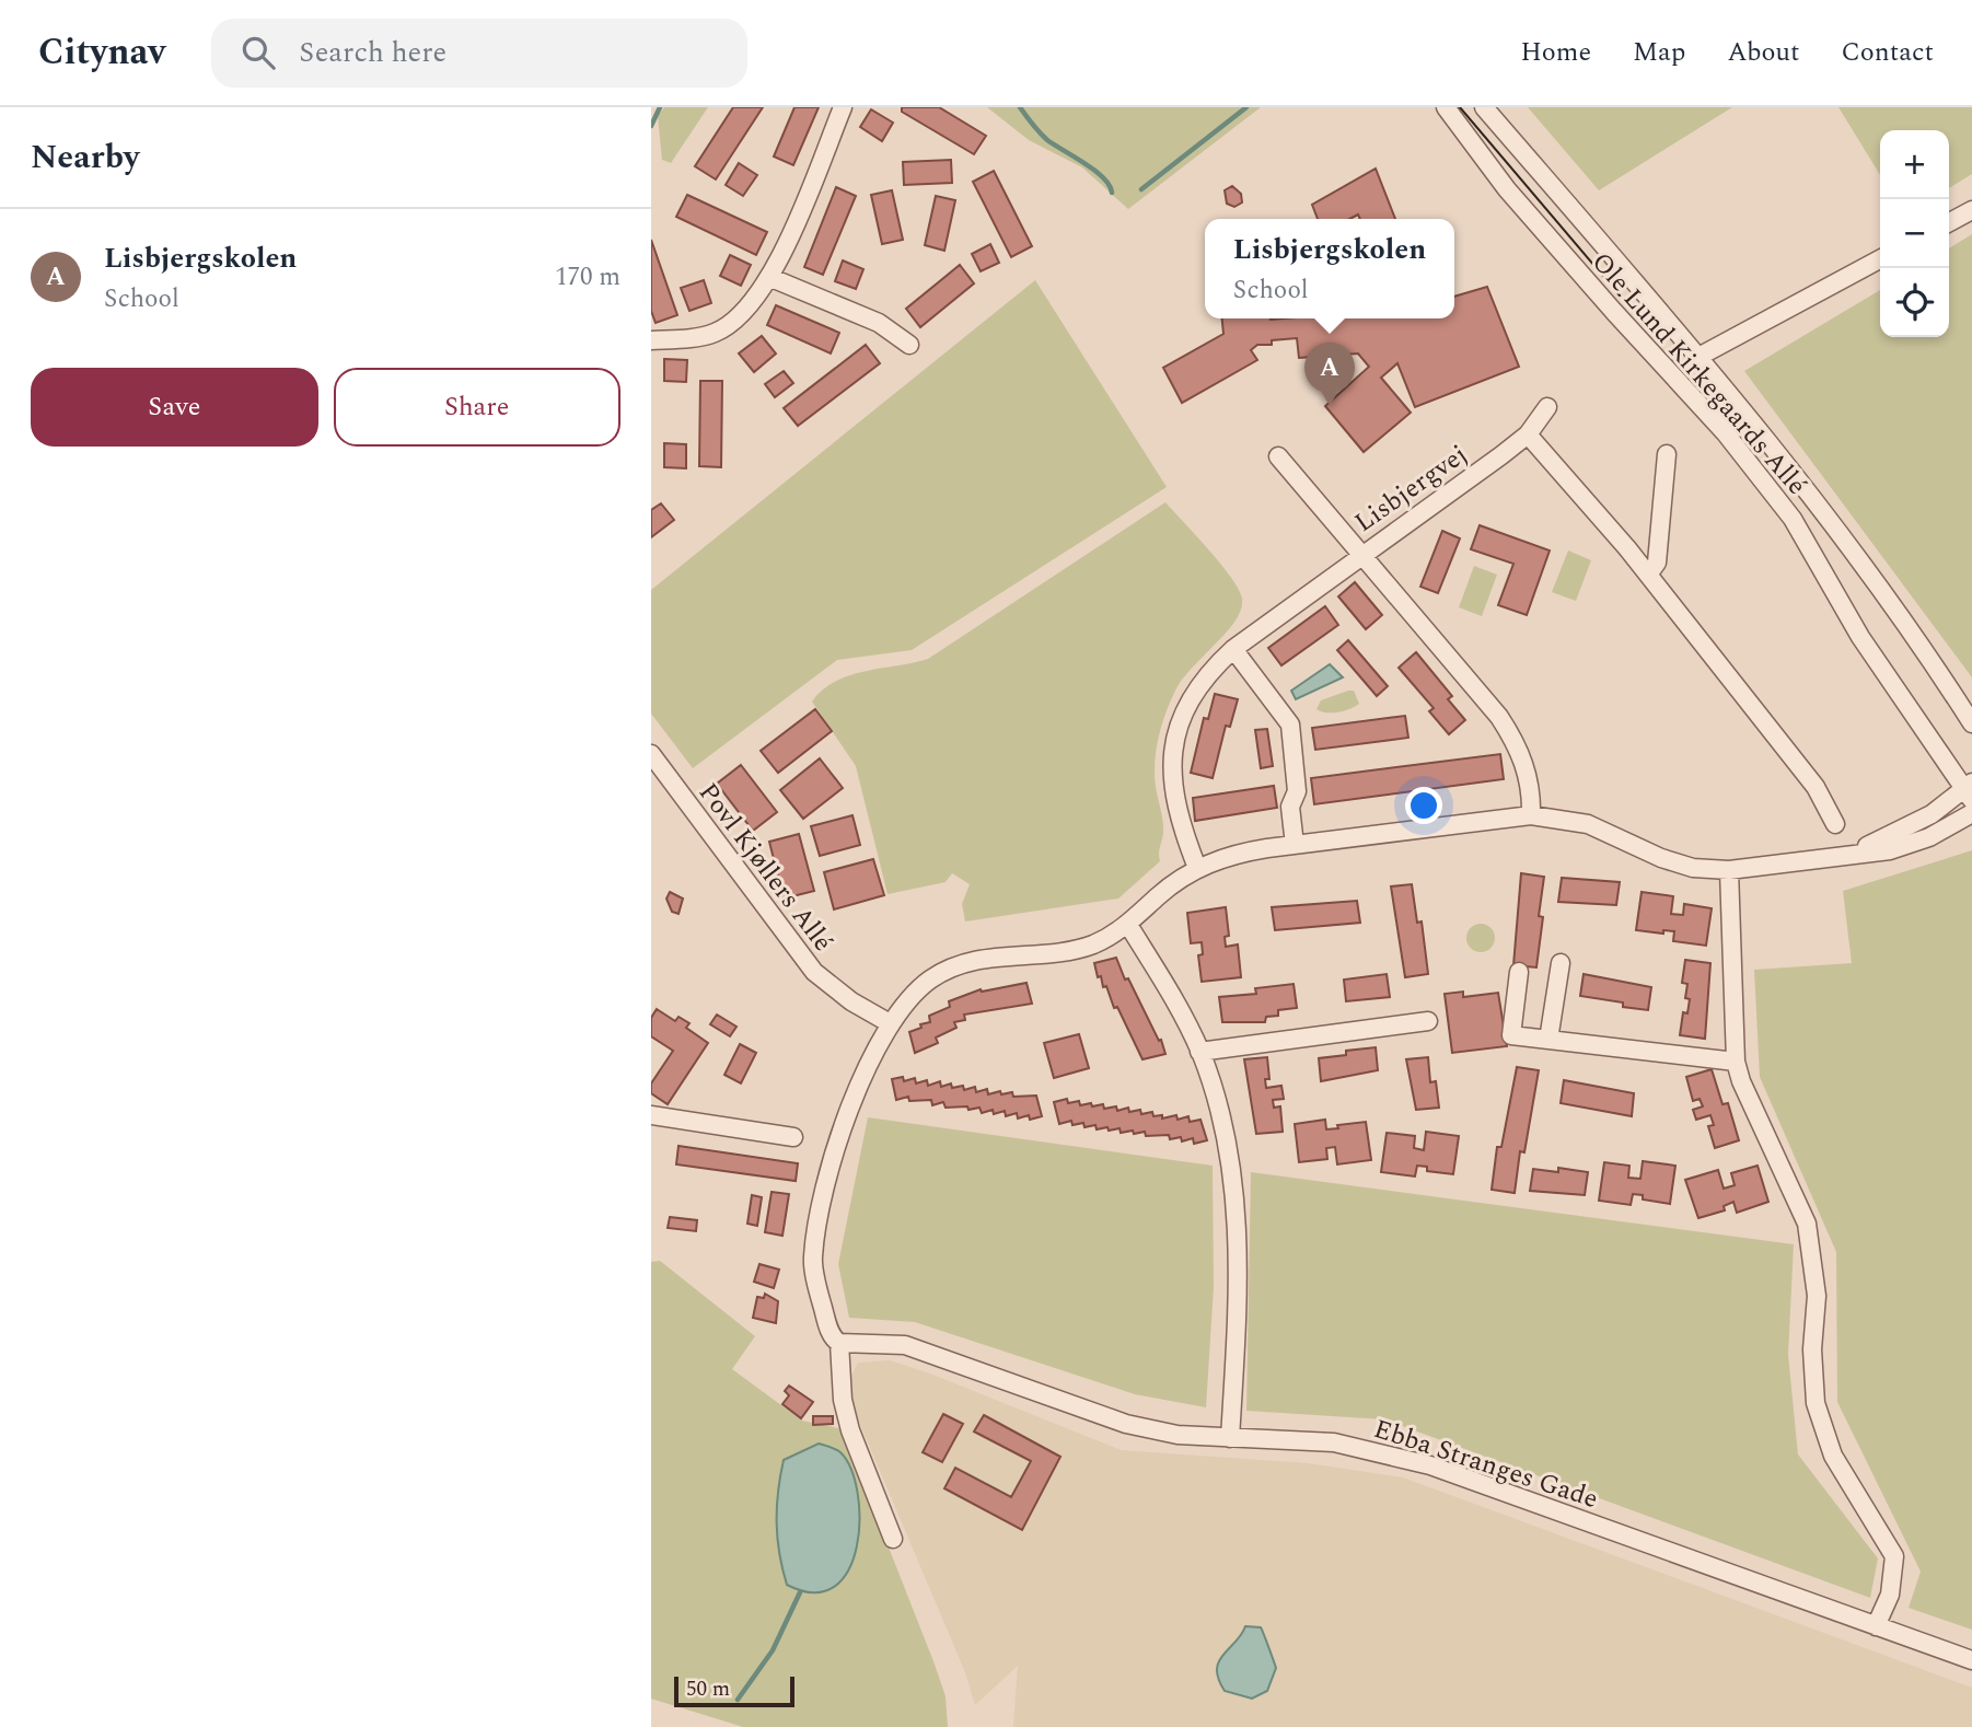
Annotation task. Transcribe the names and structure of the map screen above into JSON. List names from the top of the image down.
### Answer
{
  "streets": {
    "street": [
      "Ole Lund Kirkegaards Allé",
      "Lisbjergvej",
      "Povl Kjøllers Allé",
      "Ebba Stranges Gade"
    ]
  },
  "scale_bar": "50 m",
  "page": {
    "header": "Citynav",
    "search": "Search here",
    "nav": [
      "Home",
      "Map",
      "About",
      "Contact"
    ],
    "heading": "Nearby",
    "map_buttons": ["+", "−"],
    "list": [
      {
        "mark": "A",
        "name": "Lisbjergskolen",
        "note": "School",
        "value": "170 m"
      }
    ],
    "popup": ["Lisbjergskolen", "School"],
    "pins": "A",
    "buttons": ["Save", "Share"],
    "scale": "50 m"
  }
}
